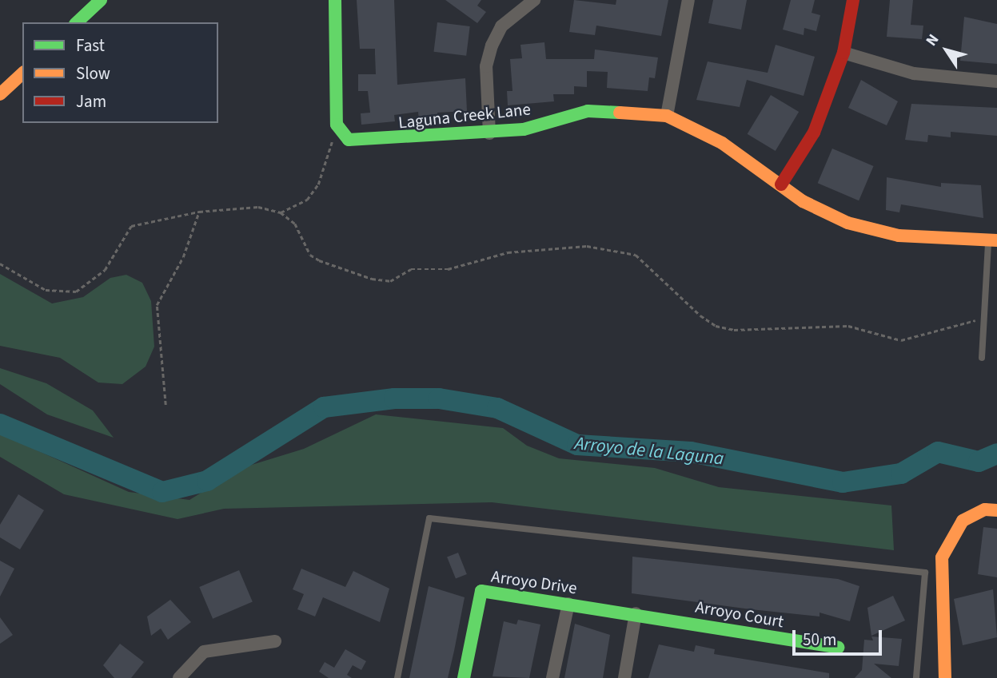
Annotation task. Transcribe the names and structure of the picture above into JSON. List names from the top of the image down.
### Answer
{
  "streets": {
    "street": ["Laguna Creek Lane", "Arroyo Drive", "Arroyo Court"]
  },
  "crossings": [
    ["Arroyo Drive", "Arroyo Court"]
  ],
  "water": ["Arroyo de la Laguna"],
  "legend": ["Fast", "Slow", "Jam"],
  "scale_bar": "50 m",
  "north": "top left"
}
